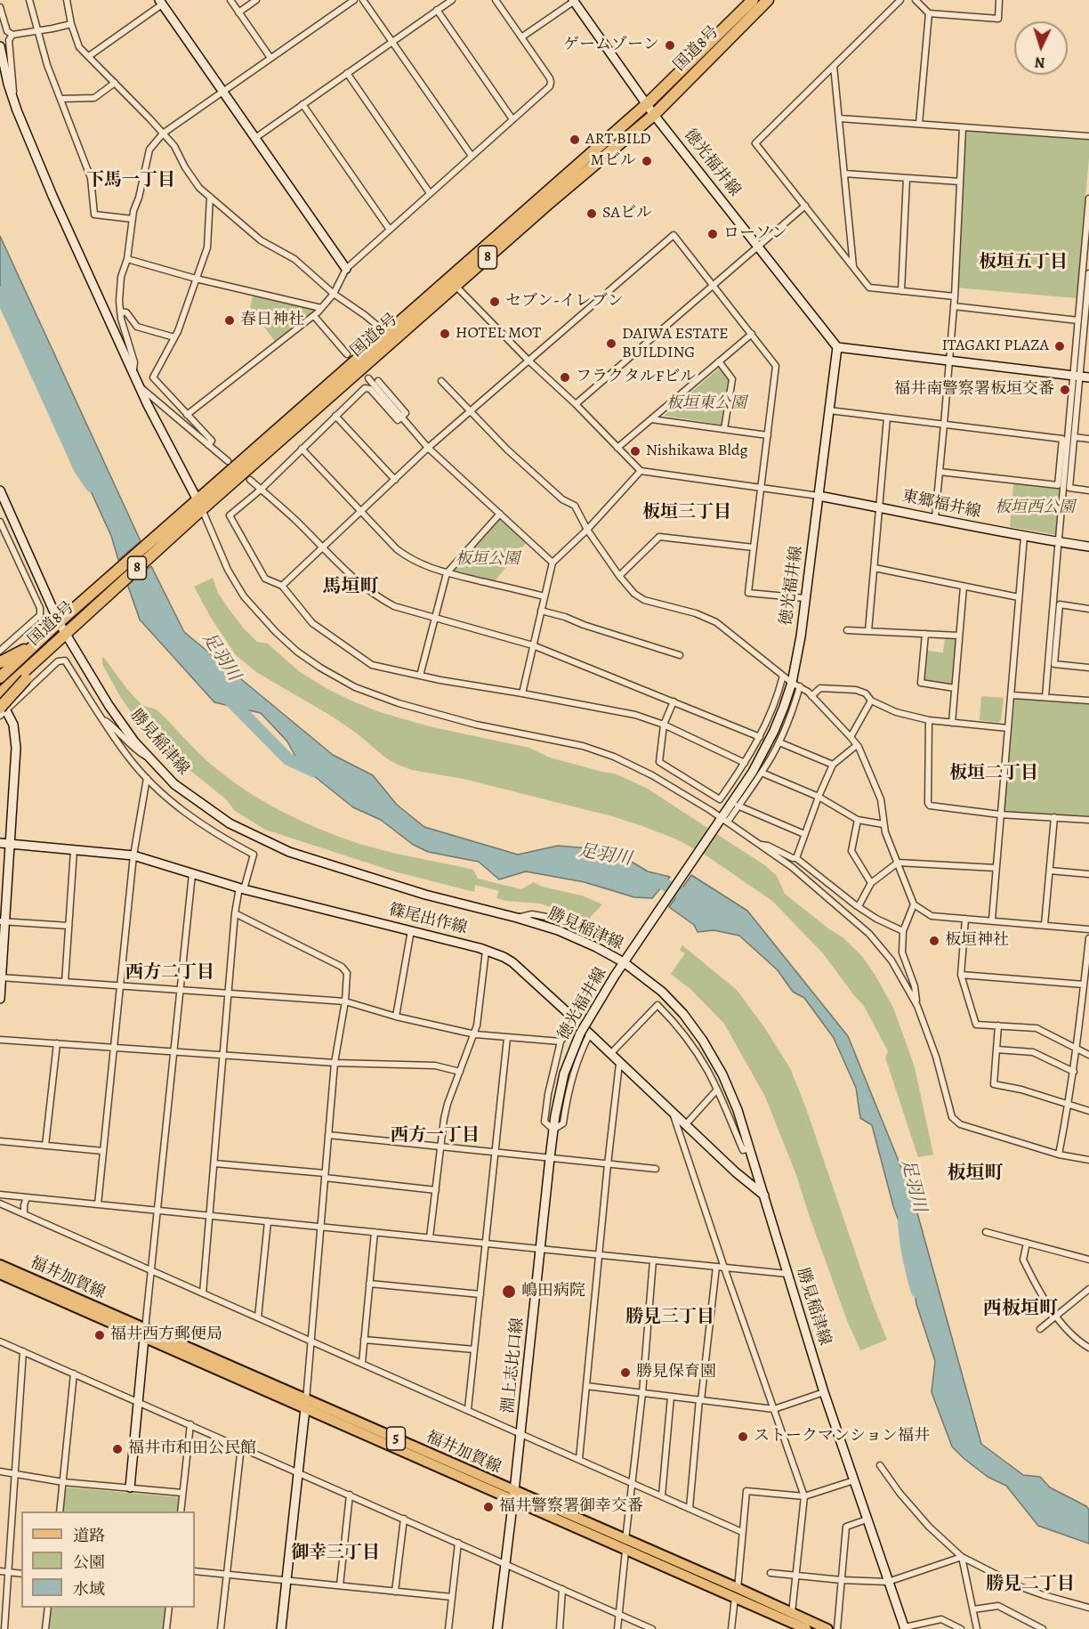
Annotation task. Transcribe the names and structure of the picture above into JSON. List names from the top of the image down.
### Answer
{
  "streets": {
    "highway": ["国道8号", "8"],
    "main road": [
      "徳光福井線",
      "東郷福井線",
      "勝見稲津線",
      "篠尾出作線",
      "福井加賀線",
      "淵上志比口線",
      "5"
    ]
  },
  "crossings": [
    ["国道8号", "徳光福井線"],
    ["国道8号", "勝見稲津線"],
    ["徳光福井線", "東郷福井線"],
    ["徳光福井線", "勝見稲津線"],
    ["徳光福井線", "淵上志比口線"],
    ["勝見稲津線", "篠尾出作線"],
    ["福井加賀線", "淵上志比口線"]
  ],
  "districts": [
    "下馬一丁目",
    "板垣五丁目",
    "板垣三丁目",
    "馬垣町",
    "板垣二丁目",
    "西方二丁目",
    "西方一丁目",
    "板垣町",
    "西板垣町",
    "勝見三丁目",
    "御幸三丁目",
    "勝見二丁目"
  ],
  "water": ["足羽川"],
  "parks": ["板垣東公園", "板垣西公園", "板垣公園"],
  "places": [
    "ゲームゾーン",
    "ART BILD",
    "Mビル",
    "SAビル",
    "ローソン",
    "セブン-イレブン",
    "春日神社",
    "HOTEL MOT",
    "DAIWA ESTATE BUILDING",
    "ITAGAKI PLAZA",
    "フラクタルFビル",
    "福井南警察署板垣交番",
    "Nishikawa Bldg",
    "板垣神社",
    "嶋田病院",
    "福井西方郵便局",
    "勝見保育園",
    "ストークマンション福井",
    "福井市和田公民館",
    "福井警察署御幸交番"
  ],
  "legend": ["道路", "公園", "水域"],
  "north": "bottom"
}
